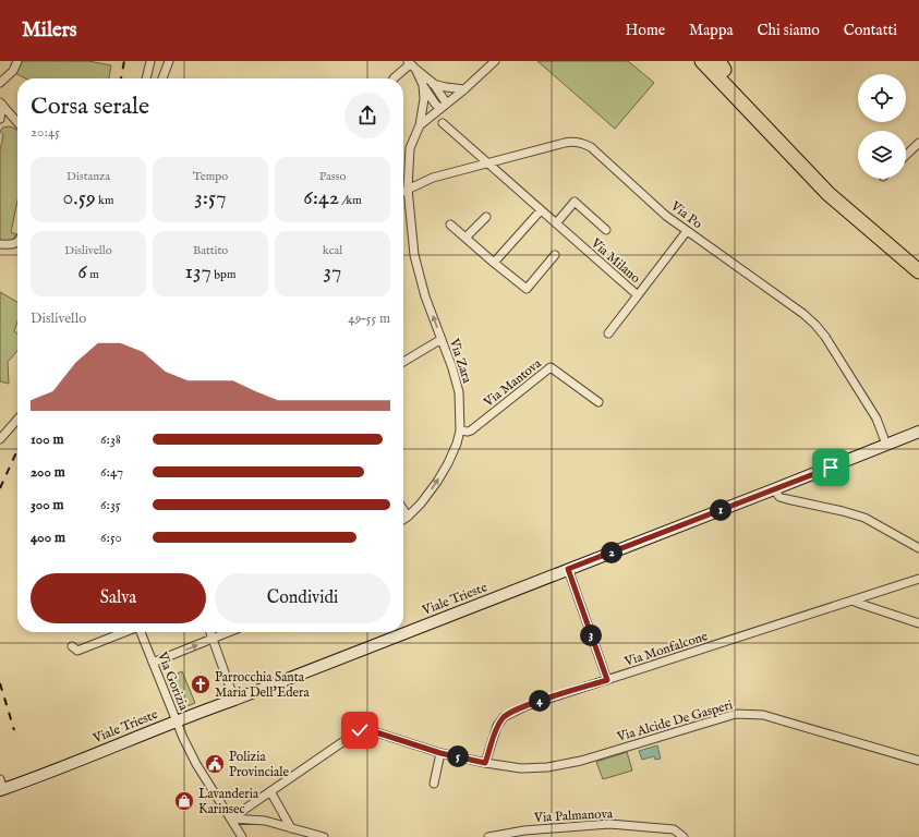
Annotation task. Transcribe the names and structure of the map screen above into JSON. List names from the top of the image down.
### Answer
{
  "streets": {
    "main road": ["Viale Trieste"],
    "street": [
      "Via Po",
      "Via Milano",
      "Via Zara",
      "Via Mantova",
      "Via Monfalcone",
      "Via Gorizia",
      "Via Alcide De Gasperi",
      "Via Palmanova"
    ]
  },
  "crossings": [
    ["Via Po", "Via Milano"],
    ["Via Po", "Via Zara"],
    ["Via Po", "Viale Trieste"],
    ["Via Zara", "Via Mantova"],
    ["Viale Trieste", "Via Gorizia"],
    ["Via Monfalcone", "Via Alcide De Gasperi"]
  ],
  "one_way": ["Via Zara"],
  "places": {
    "church": ["Parrocchia Santa Maria Dell'Edera"],
    "public building": ["Polizia Provinciale"],
    "shop": ["Lavanderia Karinsec"]
  },
  "page": {
    "header": "Milers",
    "nav": [
      "Home",
      "Mappa",
      "Chi siamo",
      "Contatti"
    ],
    "heading": ["Corsa serale", "20:45"],
    "stats": [
      ["Distanza", "0.59 km"],
      ["Tempo", "3:57"],
      ["Passo", "6:42 /km"],
      ["Dislivello", "6 m"],
      ["Battito", "137 bpm"],
      ["kcal", "37"]
    ],
    "chart": ["Dislivello", "49–55 m"],
    "list": [
      {
        "name": "100 m",
        "note": "6:38"
      },
      {
        "name": "200 m",
        "note": "6:47"
      },
      {
        "name": "300 m",
        "note": "6:35"
      },
      {
        "name": "400 m",
        "note": "6:50"
      }
    ],
    "pins": [
      "1",
      "2",
      "3",
      "4",
      "5"
    ],
    "buttons": ["Salva", "Condividi"]
  }
}
